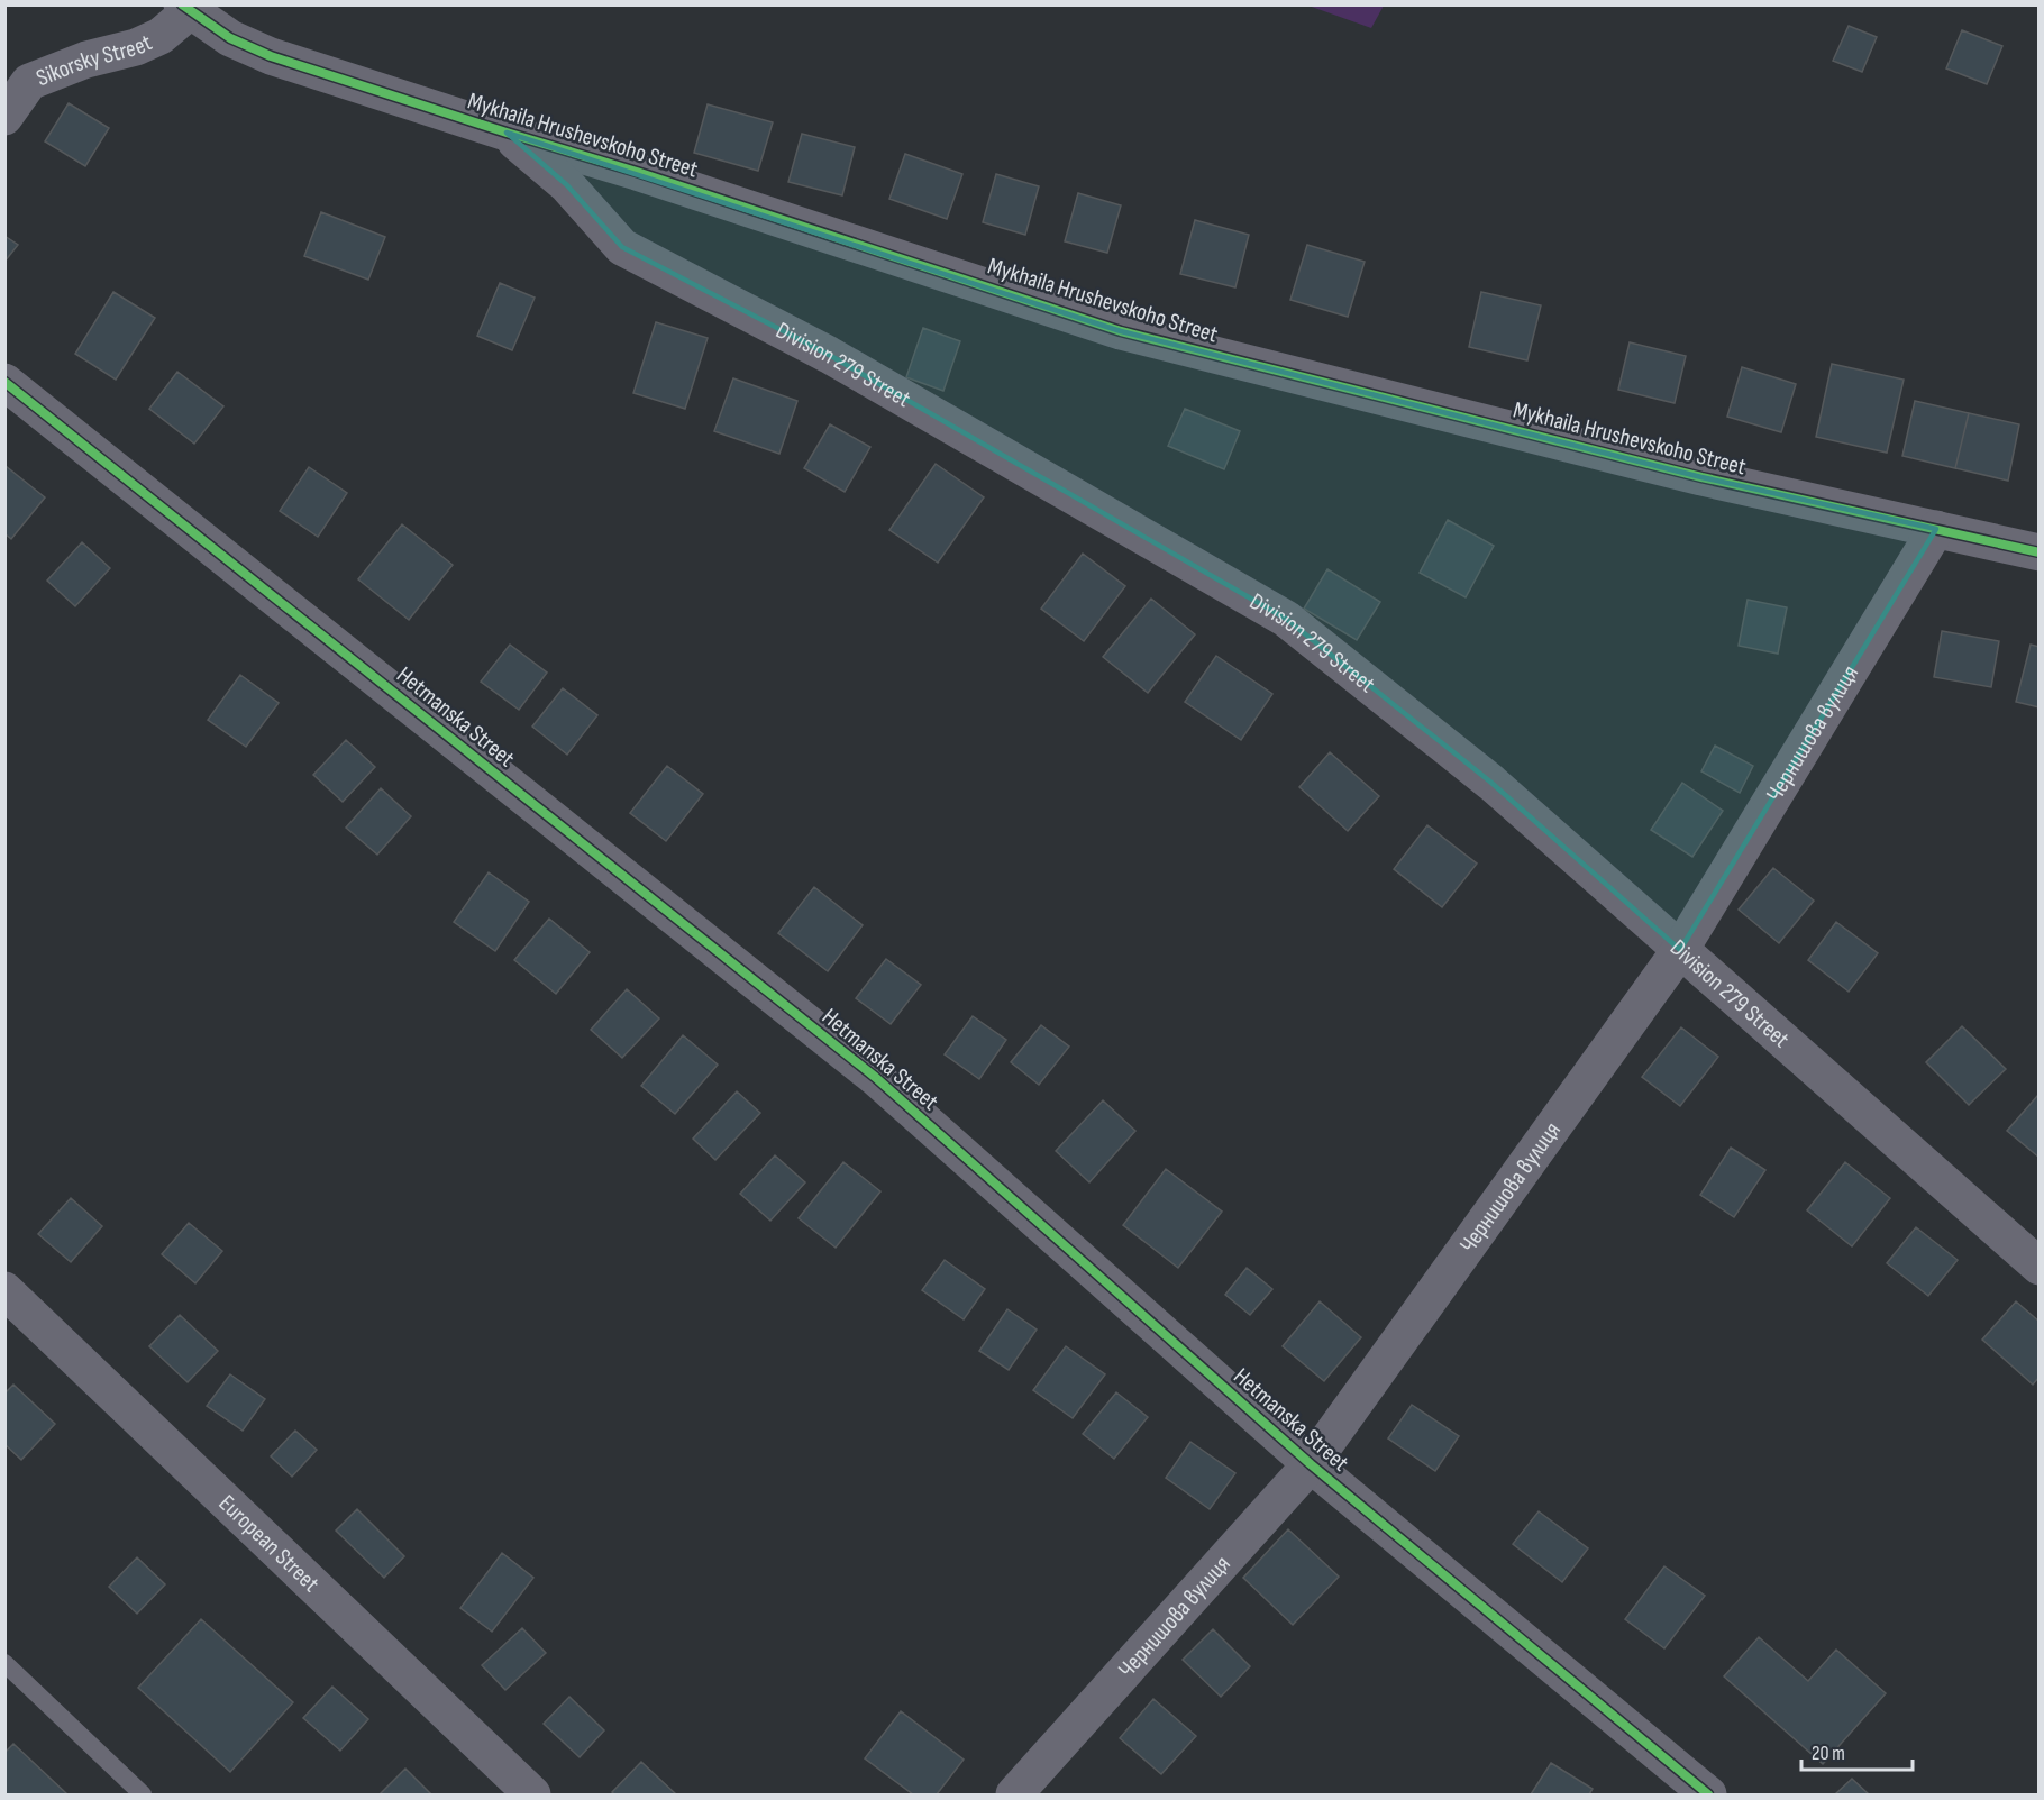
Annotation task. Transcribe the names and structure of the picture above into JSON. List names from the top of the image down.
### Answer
{
  "streets": {
    "street": [
      "Sikorsky Street",
      "Mykhaila Hrushevskoho Street",
      "Division 279 Street",
      "Hetmanska Street",
      "Чернишова вулиця",
      "European Street"
    ]
  },
  "crossings": [
    ["Sikorsky Street", "Mykhaila Hrushevskoho Street"],
    ["Mykhaila Hrushevskoho Street", "Division 279 Street"],
    ["Mykhaila Hrushevskoho Street", "Чернишова вулиця"],
    ["Division 279 Street", "Чернишова вулиця"],
    ["Hetmanska Street", "Чернишова вулиця"]
  ],
  "scale_bar": "20 m"
}
